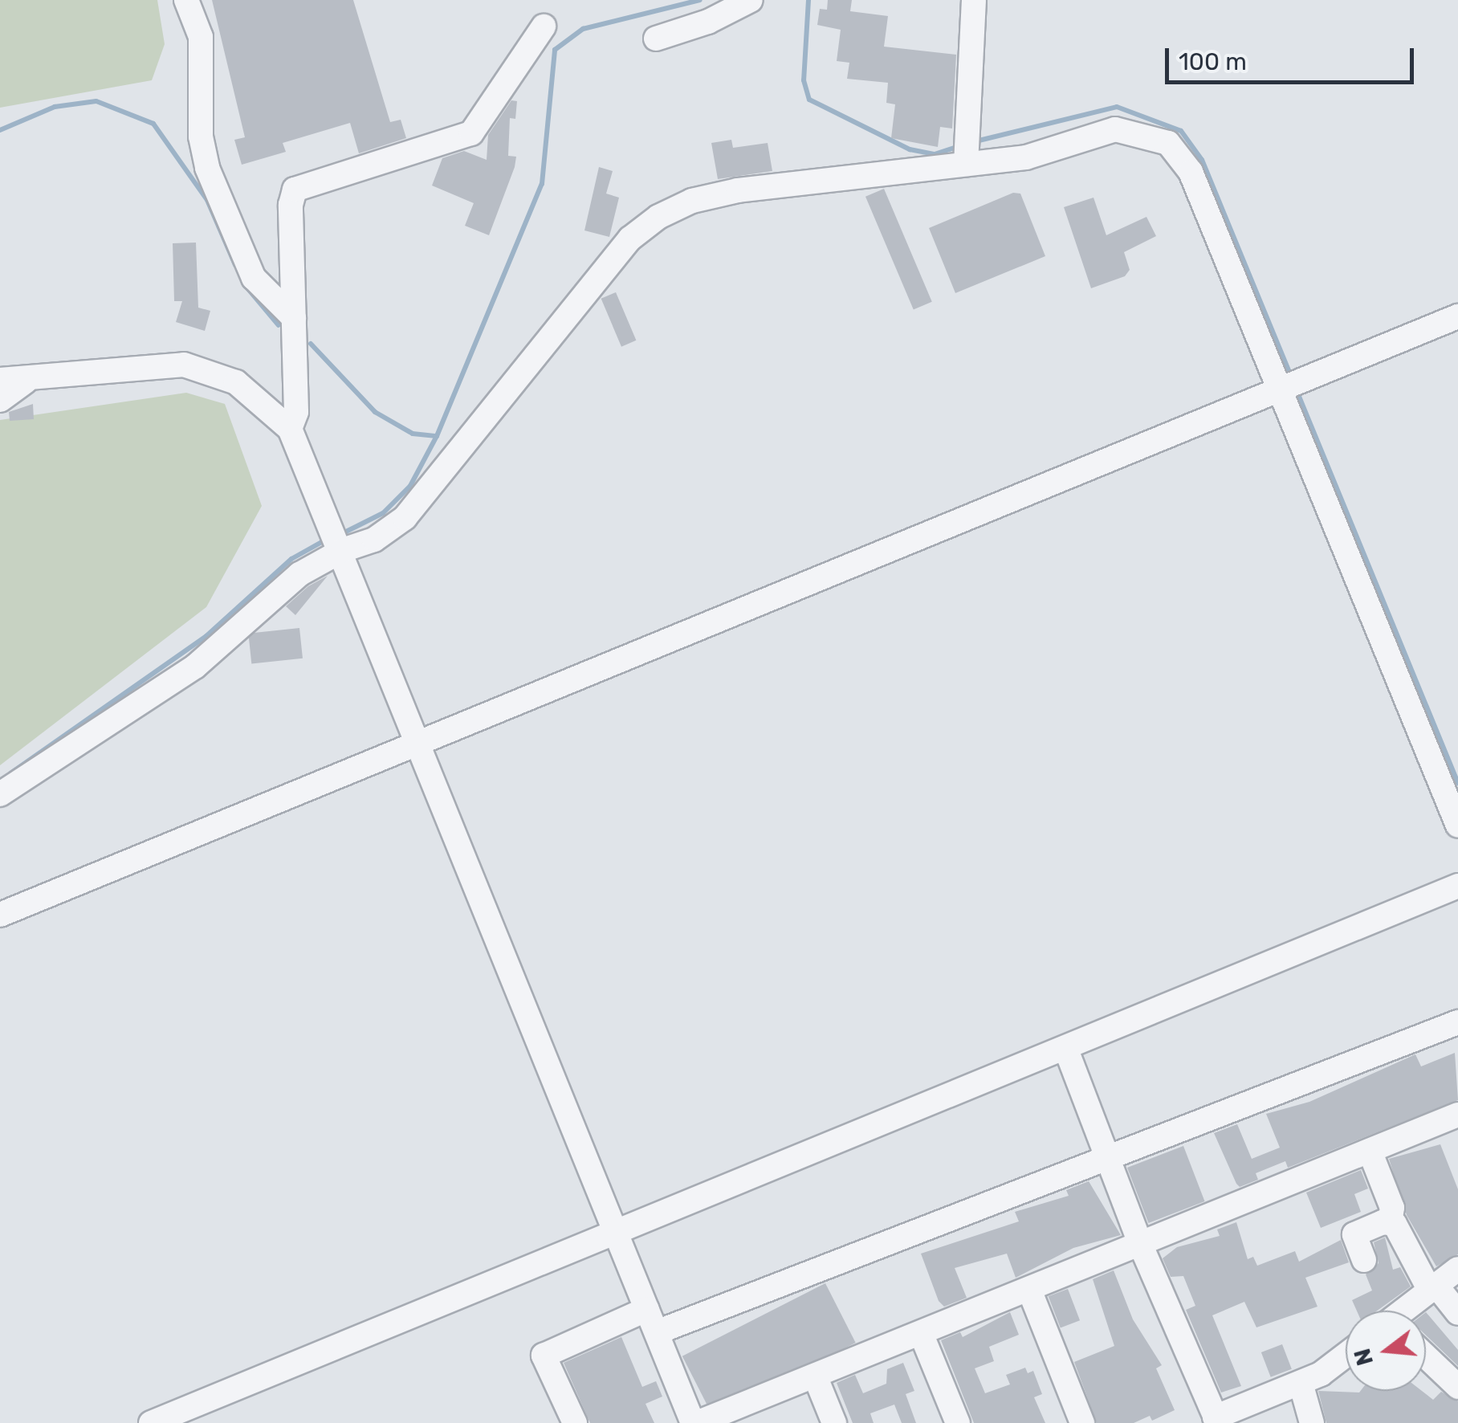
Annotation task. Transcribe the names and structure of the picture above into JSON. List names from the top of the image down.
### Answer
{
  "scale_bar": "100 m",
  "north": "left"
}
